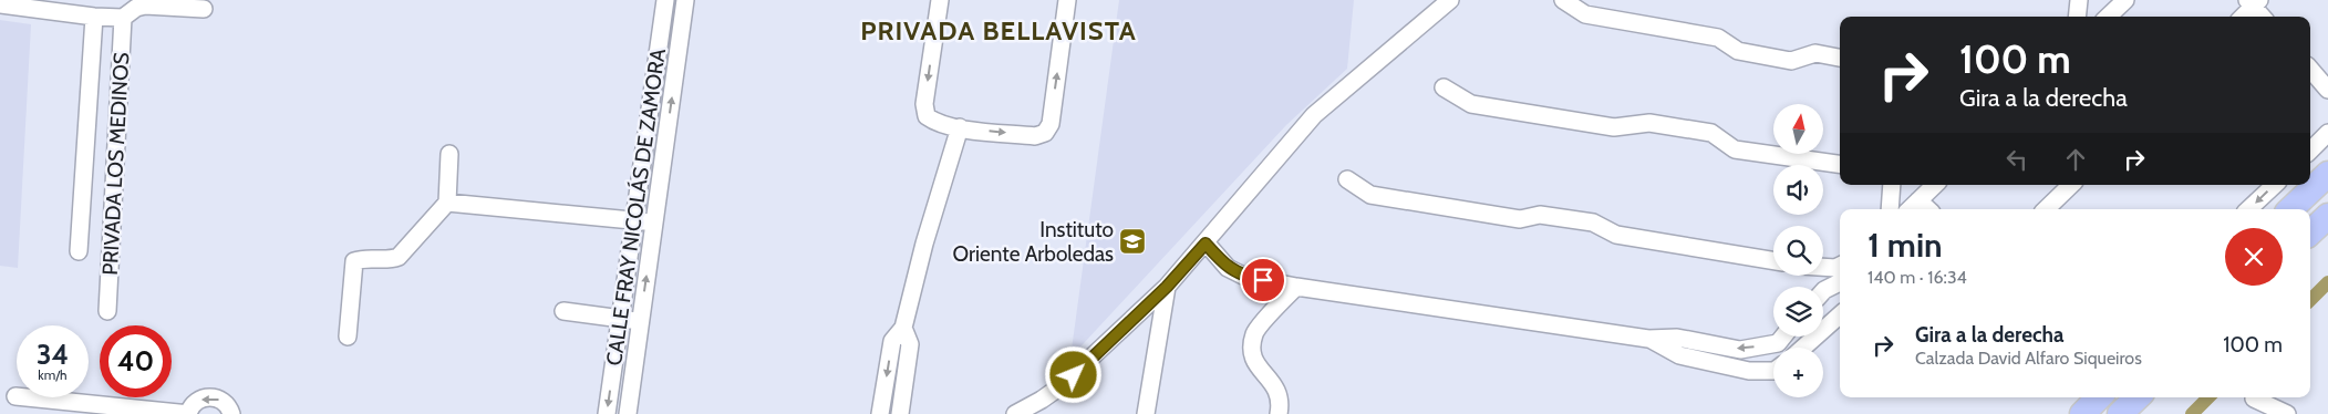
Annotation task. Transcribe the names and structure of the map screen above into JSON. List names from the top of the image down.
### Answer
{
  "streets": {
    "street": ["PRIVADA LOS MEDINOS", "CALLE FRAY NICOLÁS DE ZAMORA"]
  },
  "districts": ["PRIVADA BELLAVISTA"],
  "places": {
    "school or university": ["Instituto Oriente Arboledas"]
  },
  "north": "top",
  "page": {
    "turn": ["100 m", "Gira a la derecha"],
    "map_buttons": "+",
    "heading": ["1 min", "140 m · 16:34"],
    "list": [
      {
        "name": "Gira a la derecha",
        "note": "Calzada David Alfaro Siqueiros",
        "value": "100 m"
      }
    ],
    "speed": "34 km/h",
    "limit": "40"
  }
}
